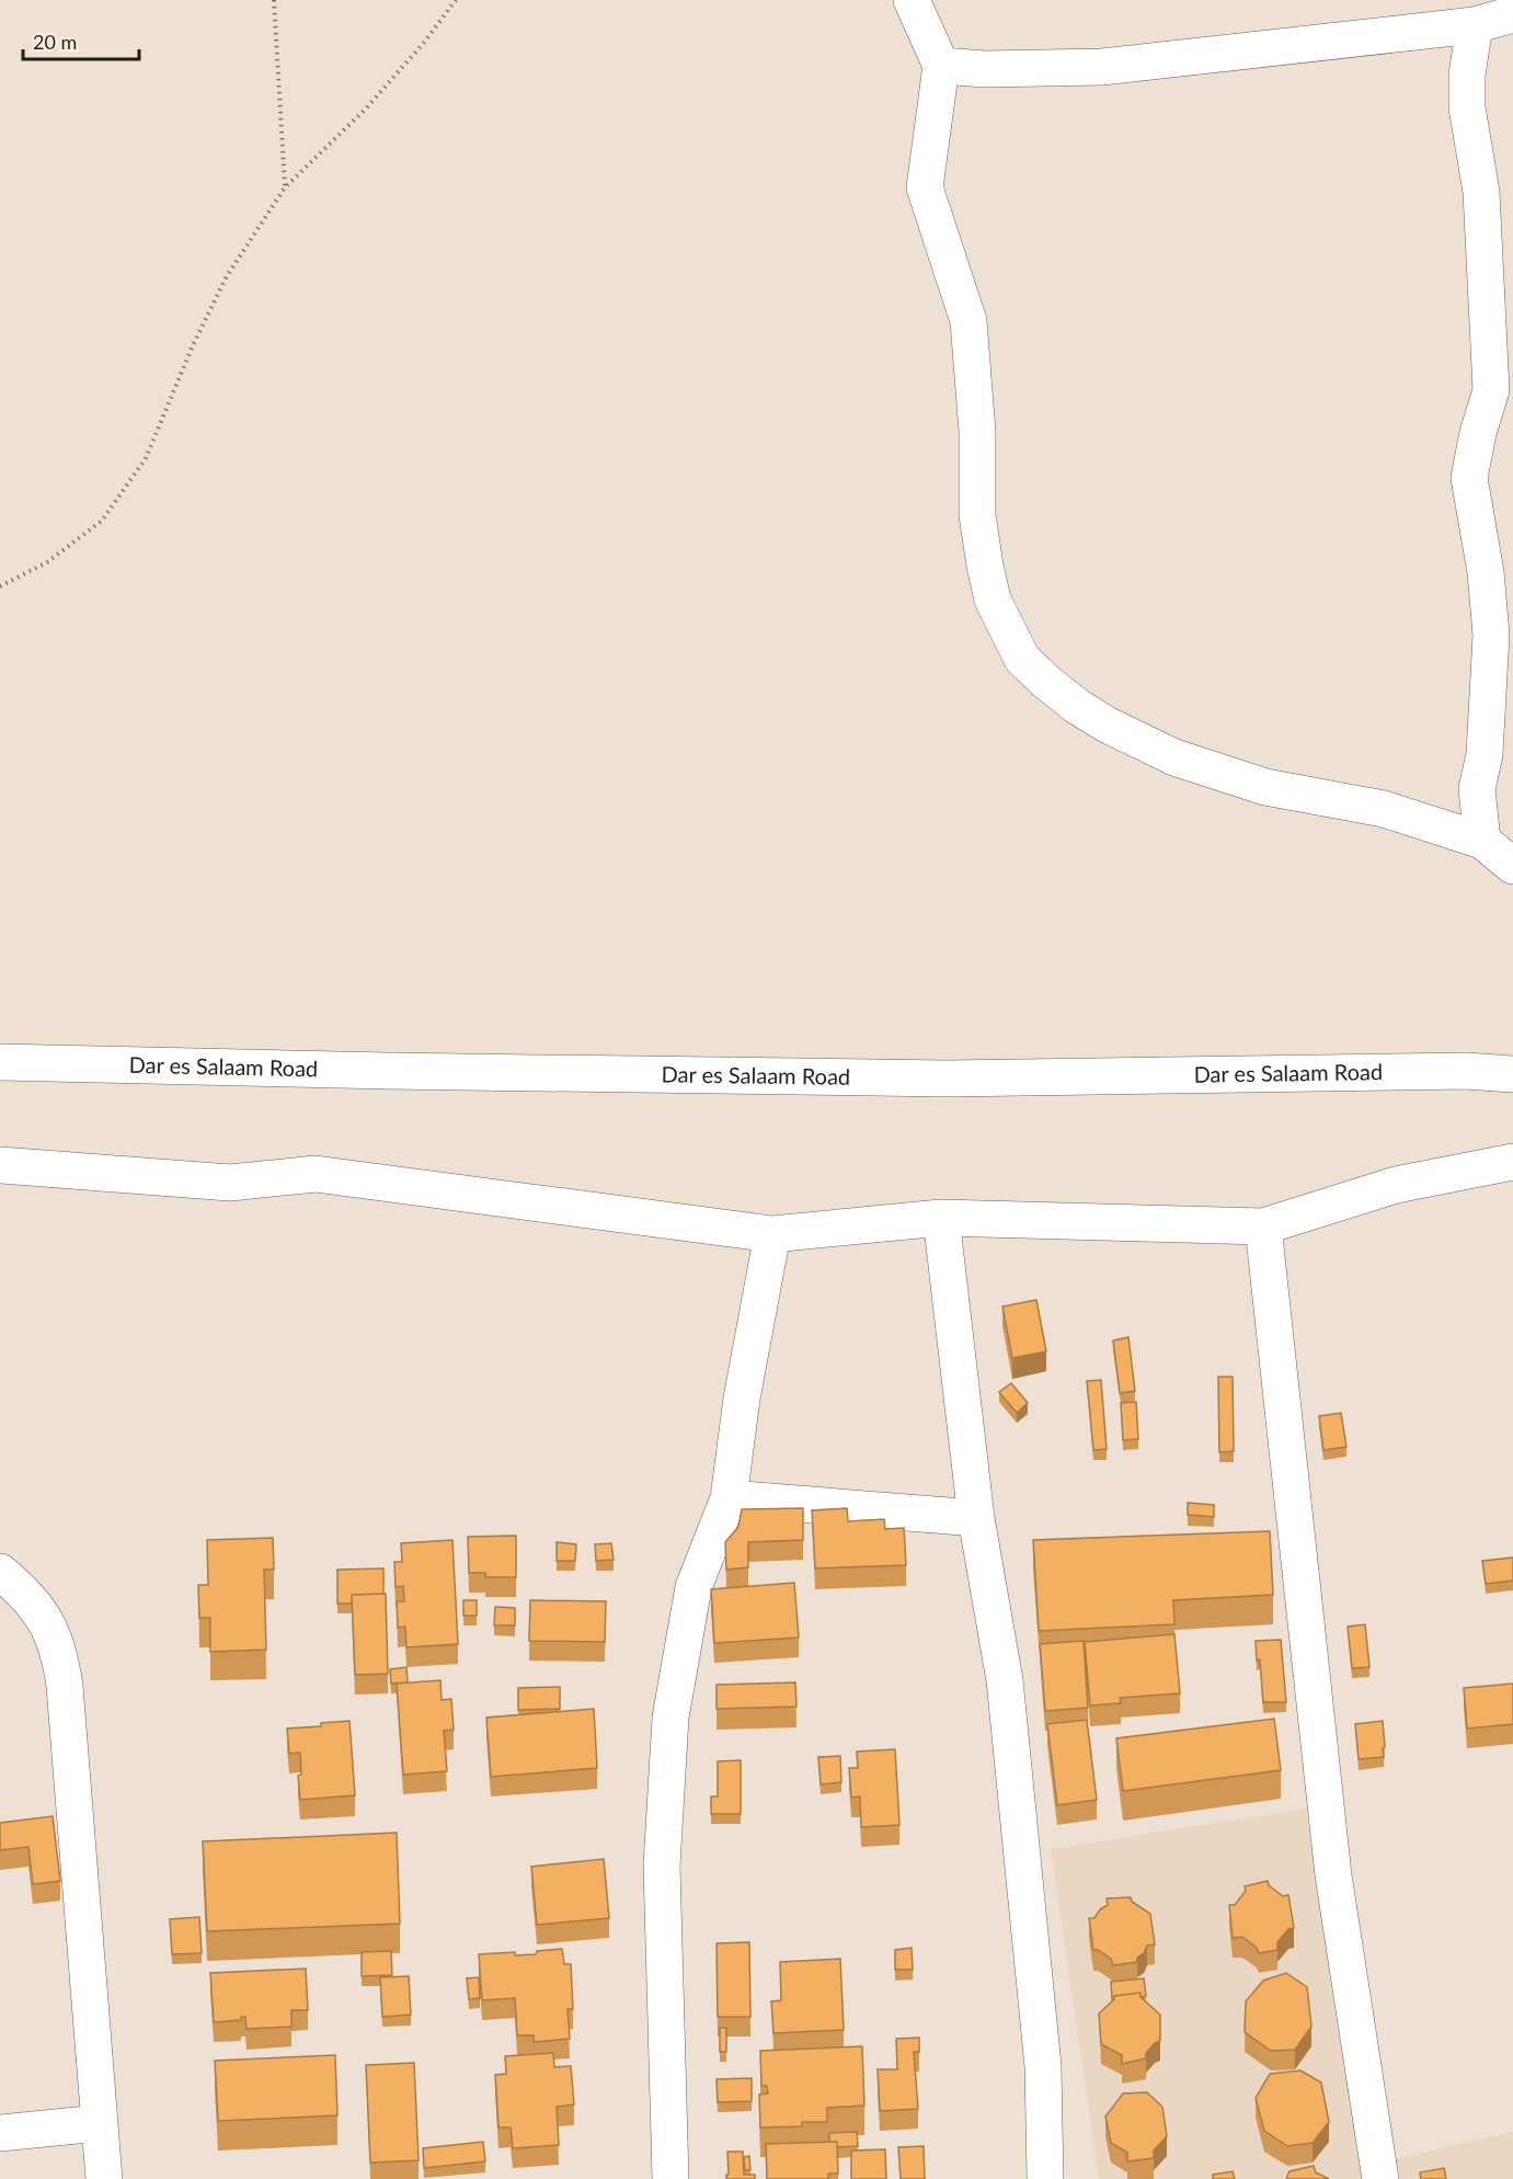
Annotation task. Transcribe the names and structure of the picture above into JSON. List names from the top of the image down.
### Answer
{
  "streets": {
    "main road": ["Dar es Salaam Road"]
  },
  "scale_bar": "20 m"
}
